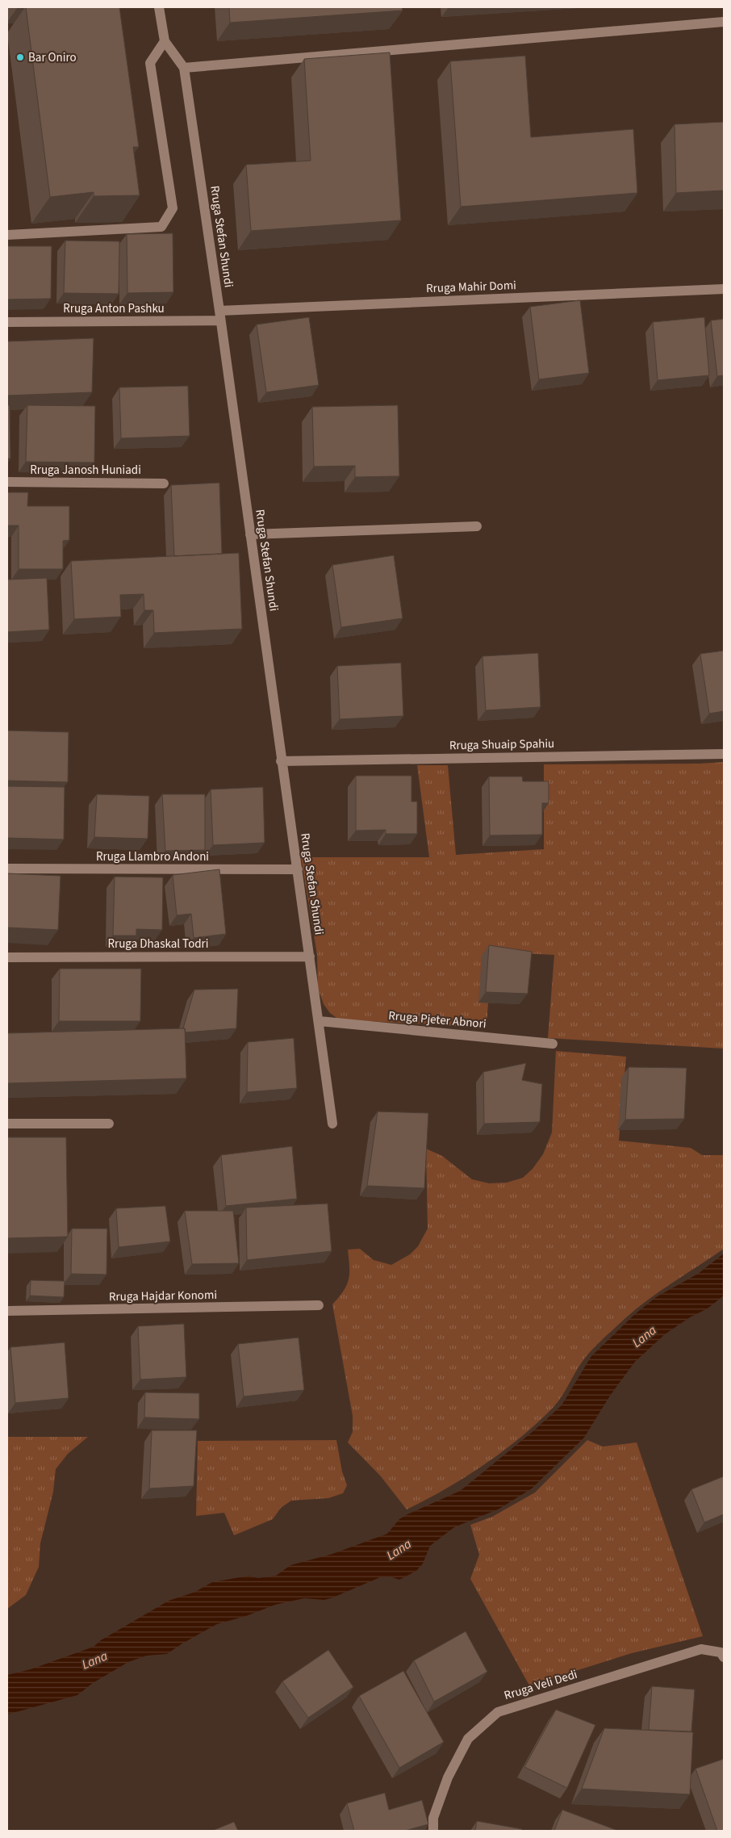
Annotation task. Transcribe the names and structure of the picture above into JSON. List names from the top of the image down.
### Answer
{
  "streets": {
    "street": [
      "Rruga Stefan Shundi",
      "Rruga Mahir Domi",
      "Rruga Anton Pashku",
      "Rruga Janosh Huniadi",
      "Rruga Shuaip Spahiu",
      "Rruga Llambro Andoni",
      "Rruga Dhaskal Todri",
      "Rruga Pjeter Abnori",
      "Rruga Hajdar Konomi",
      "Rruga Veli Dedi"
    ]
  },
  "crossings": [
    ["Rruga Stefan Shundi", "Rruga Mahir Domi"],
    ["Rruga Stefan Shundi", "Rruga Anton Pashku"],
    ["Rruga Stefan Shundi", "Rruga Shuaip Spahiu"],
    ["Rruga Stefan Shundi", "Rruga Llambro Andoni"],
    ["Rruga Stefan Shundi", "Rruga Dhaskal Todri"],
    ["Rruga Stefan Shundi", "Rruga Pjeter Abnori"],
    ["Rruga Mahir Domi", "Rruga Anton Pashku"]
  ],
  "water": ["Lana"],
  "places": ["Bar Oniro"]
}
